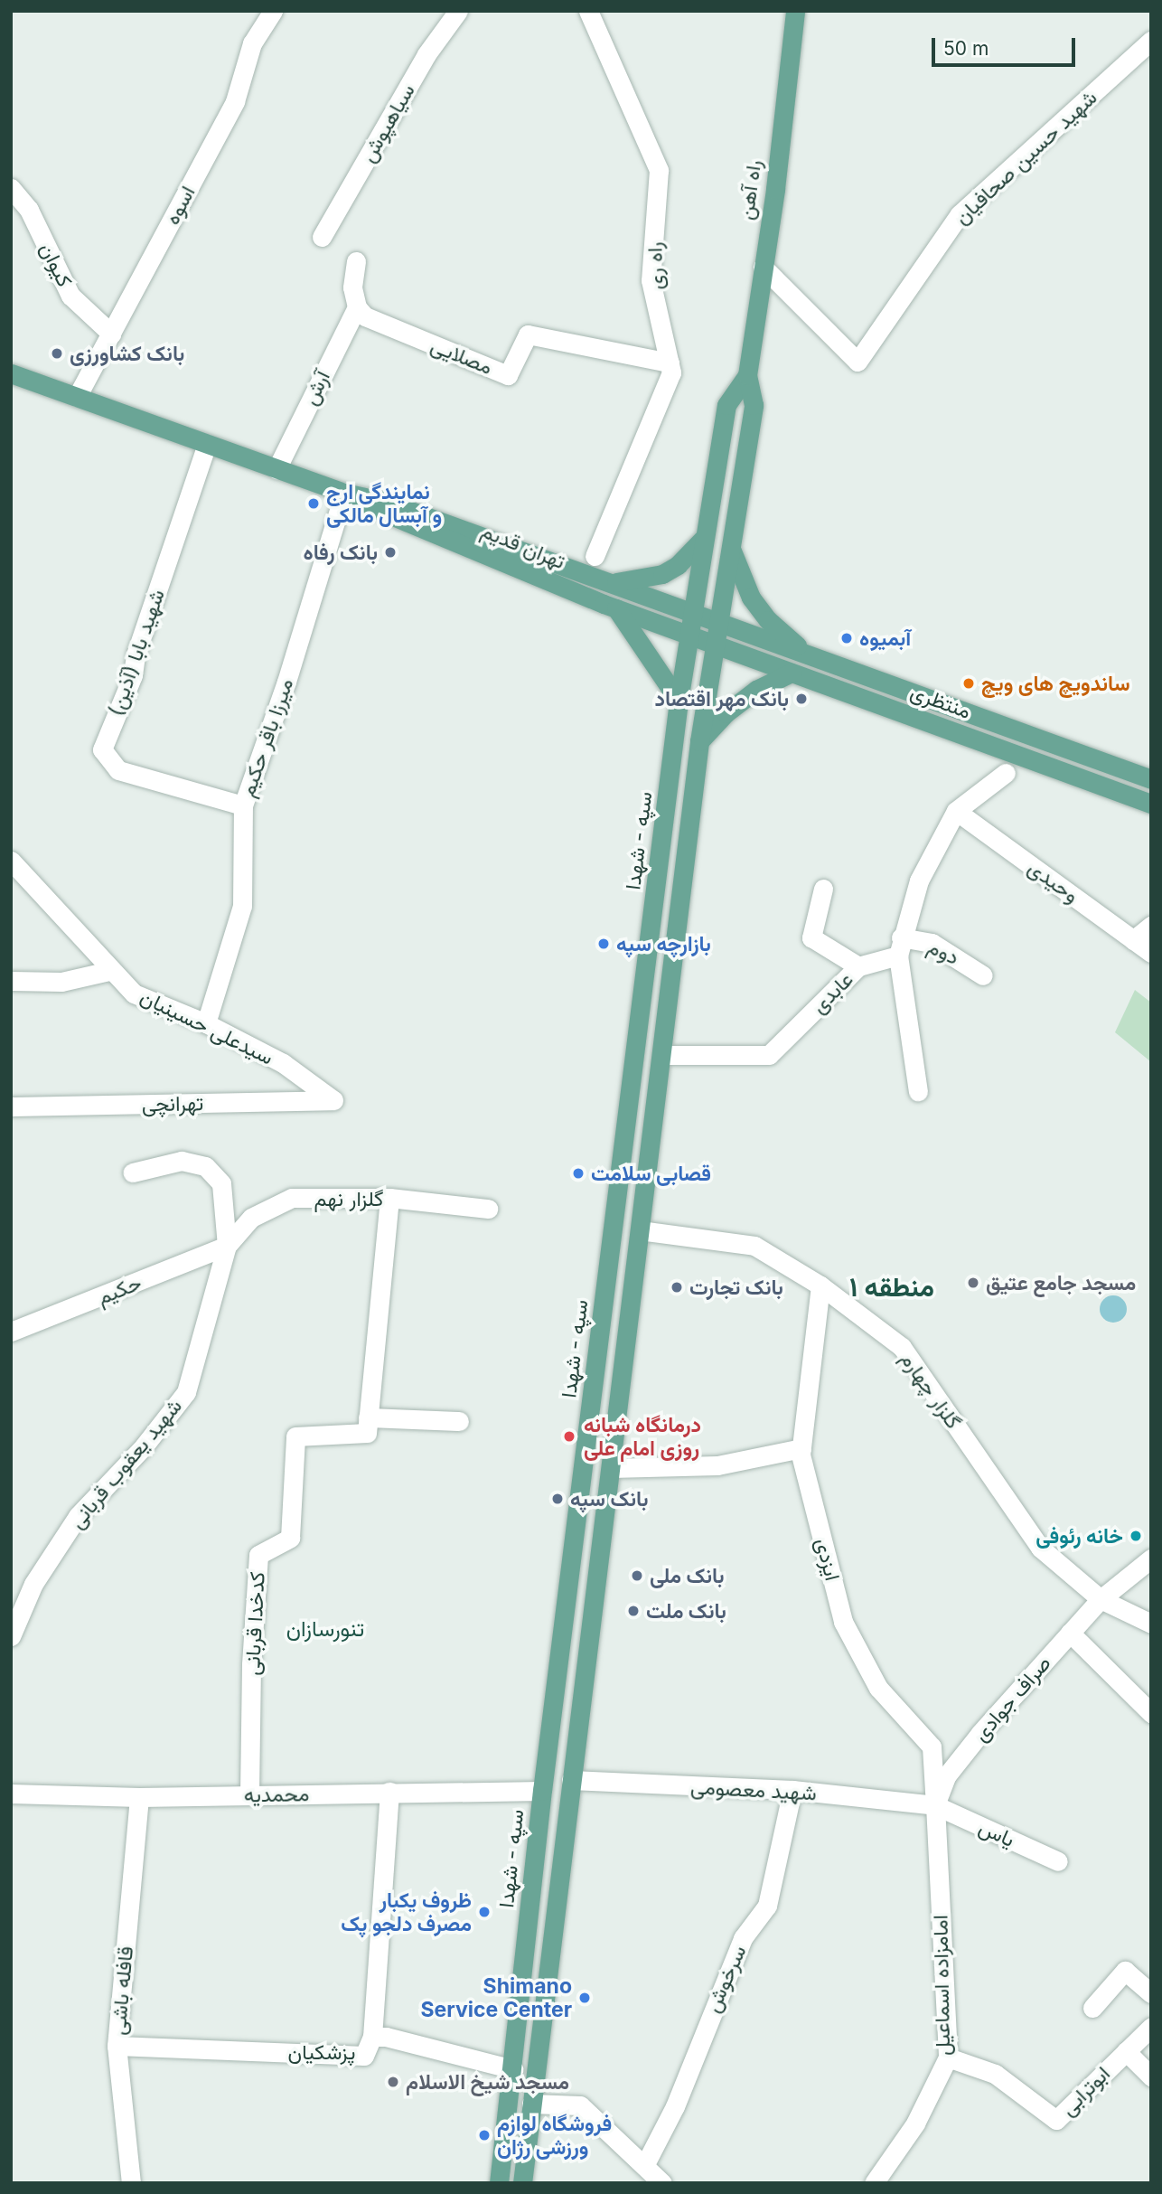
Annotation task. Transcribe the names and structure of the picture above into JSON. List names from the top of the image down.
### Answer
{
  "streets": {
    "main road": [
      "راه آهن",
      "تهران قدیم",
      "منتظری",
      "سپه - شهدا"
    ],
    "street": [
      "سیاهپوش",
      "شهید حسین صحافیان",
      "اسوه",
      "کیوان",
      "راه ری",
      "مصلایی",
      "آرش",
      "شهید بابا (آذین)",
      "میرزا باقر حکیم",
      "وحیدی",
      "دوم",
      "عابدی",
      "سیدعلی حسینیان",
      "تهرانچی",
      "گلزار نهم",
      "حکیم",
      "گلزار چهارم",
      "شهید یعقوب قربانی",
      "ایزدی",
      "کدخدا قربانی",
      "صراف جوادی",
      "شهید معصومی",
      "محمدیه",
      "یاس",
      "سرخوش",
      "امامزاده اسماعیل",
      "قافله باشی",
      "پزشکیان",
      "ابوترابی"
    ]
  },
  "crossings": [
    ["شهید حسین صحافیان", "راه آهن"],
    ["راه آهن", "تهران قدیم"],
    ["راه آهن", "منتظری"],
    ["راه آهن", "سپه - شهدا"],
    ["اسوه", "کیوان"],
    ["اسوه", "تهران قدیم"],
    ["راه ری", "مصلایی"],
    ["مصلایی", "آرش"],
    ["آرش", "تهران قدیم"],
    ["تهران قدیم", "شهید بابا (آذین)"],
    ["تهران قدیم", "منتظری"],
    ["تهران قدیم", "میرزا باقر حکیم"],
    ["تهران قدیم", "سپه - شهدا"],
    ["شهید بابا (آذین)", "میرزا باقر حکیم"],
    ["میرزا باقر حکیم", "سیدعلی حسینیان"],
    ["سپه - شهدا", "محمدیه"],
    ["سپه - شهدا", "پزشکیان"],
    ["دوم", "عابدی"],
    ["سیدعلی حسینیان", "تهرانچی"],
    ["گلزار نهم", "حکیم"],
    ["گلزار نهم", "شهید یعقوب قربانی"],
    ["حکیم", "شهید یعقوب قربانی"],
    ["گلزار چهارم", "ایزدی"],
    ["گلزار چهارم", "صراف جوادی"],
    ["ایزدی", "صراف جوادی"],
    ["ایزدی", "شهید معصومی"],
    ["ایزدی", "یاس"],
    ["ایزدی", "امامزاده اسماعیل"],
    ["کدخدا قربانی", "محمدیه"],
    ["صراف جوادی", "شهید معصومی"],
    ["صراف جوادی", "یاس"],
    ["صراف جوادی", "امامزاده اسماعیل"],
    ["شهید معصومی", "یاس"],
    ["شهید معصومی", "سرخوش"],
    ["شهید معصومی", "امامزاده اسماعیل"],
    ["محمدیه", "قافله باشی"],
    ["یاس", "امامزاده اسماعیل"],
    ["امامزاده اسماعیل", "ابوترابی"],
    ["قافله باشی", "پزشکیان"]
  ],
  "districts": ["منطقه ۱", "تنورسازان"],
  "places": [
    "بانک کشاورزی",
    "نمایندگی ارج و آبسال مالکی",
    "بانک رفاه",
    "آبمیوه",
    "ساندویچ های ویچ",
    "بانک مهر اقتصاد",
    "بازارچه سپه",
    "قصابی سلامت",
    "مسجد جامع عتیق",
    "بانک تجارت",
    "درمانگاه شبانه روزی امام علی",
    "بانک سپه",
    "خانه رئوفی",
    "بانک ملی",
    "بانک ملت",
    "ظروف یکبار مصرف دلجو پک",
    "Shimano Service Center",
    "مسجد شیخ الاسلام",
    "فروشگاه لوازم ورزشی رژان"
  ],
  "scale_bar": "50 m"
}
